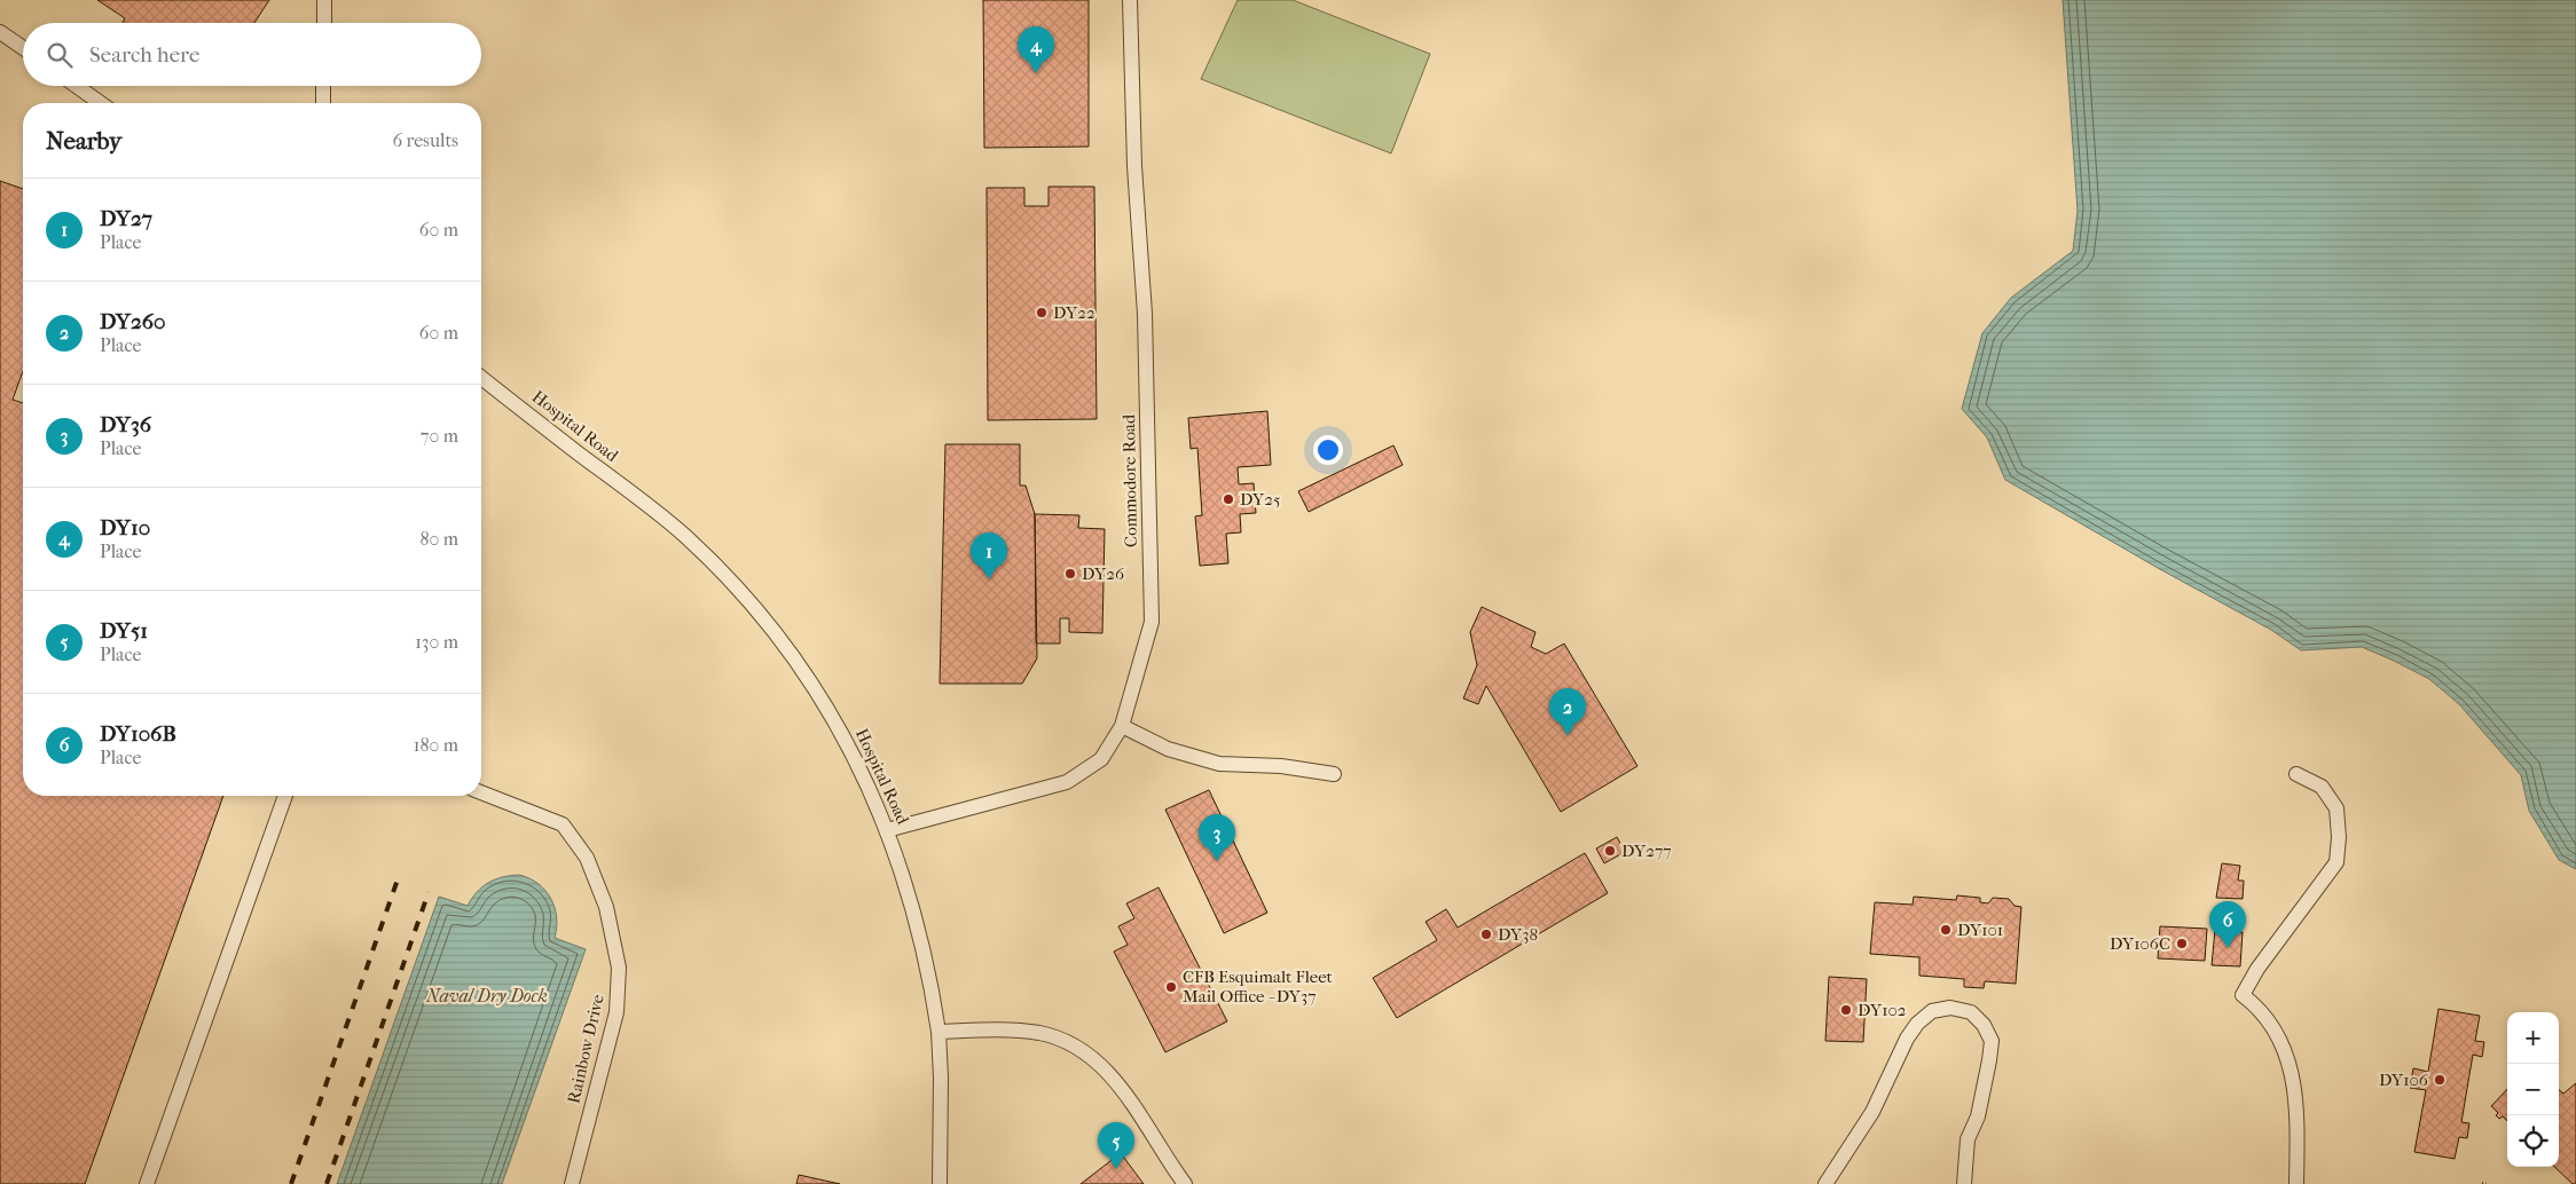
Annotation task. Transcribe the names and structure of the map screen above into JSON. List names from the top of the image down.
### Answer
{
  "streets": {
    "lane": ["Hospital Road", "Commodore Road", "Rainbow Drive"]
  },
  "crossings": [
    ["Hospital Road", "Commodore Road"]
  ],
  "water": ["Naval Dry Dock"],
  "places": [
    "DY22",
    "DY25",
    "DY26",
    "DY277",
    "DY101",
    "DY38",
    "DY106C",
    "CFB Esquimalt Fleet Mail Office - DY37",
    "DY102",
    "DY106"
  ],
  "page": {
    "search": "Search here",
    "pins": [
      "4",
      "1",
      "2",
      "3",
      "6",
      "5"
    ],
    "heading": ["Nearby", "6 results"],
    "list": [
      {
        "mark": "1",
        "name": "DY27",
        "note": "Place",
        "value": "60 m"
      },
      {
        "mark": "2",
        "name": "DY260",
        "note": "Place",
        "value": "60 m"
      },
      {
        "mark": "3",
        "name": "DY36",
        "note": "Place",
        "value": "70 m"
      },
      {
        "mark": "4",
        "name": "DY10",
        "note": "Place",
        "value": "80 m"
      },
      {
        "mark": "5",
        "name": "DY51",
        "note": "Place",
        "value": "130 m"
      },
      {
        "mark": "6",
        "name": "DY106B",
        "note": "Place",
        "value": "180 m"
      }
    ],
    "map_buttons": ["+", "−"]
  }
}
